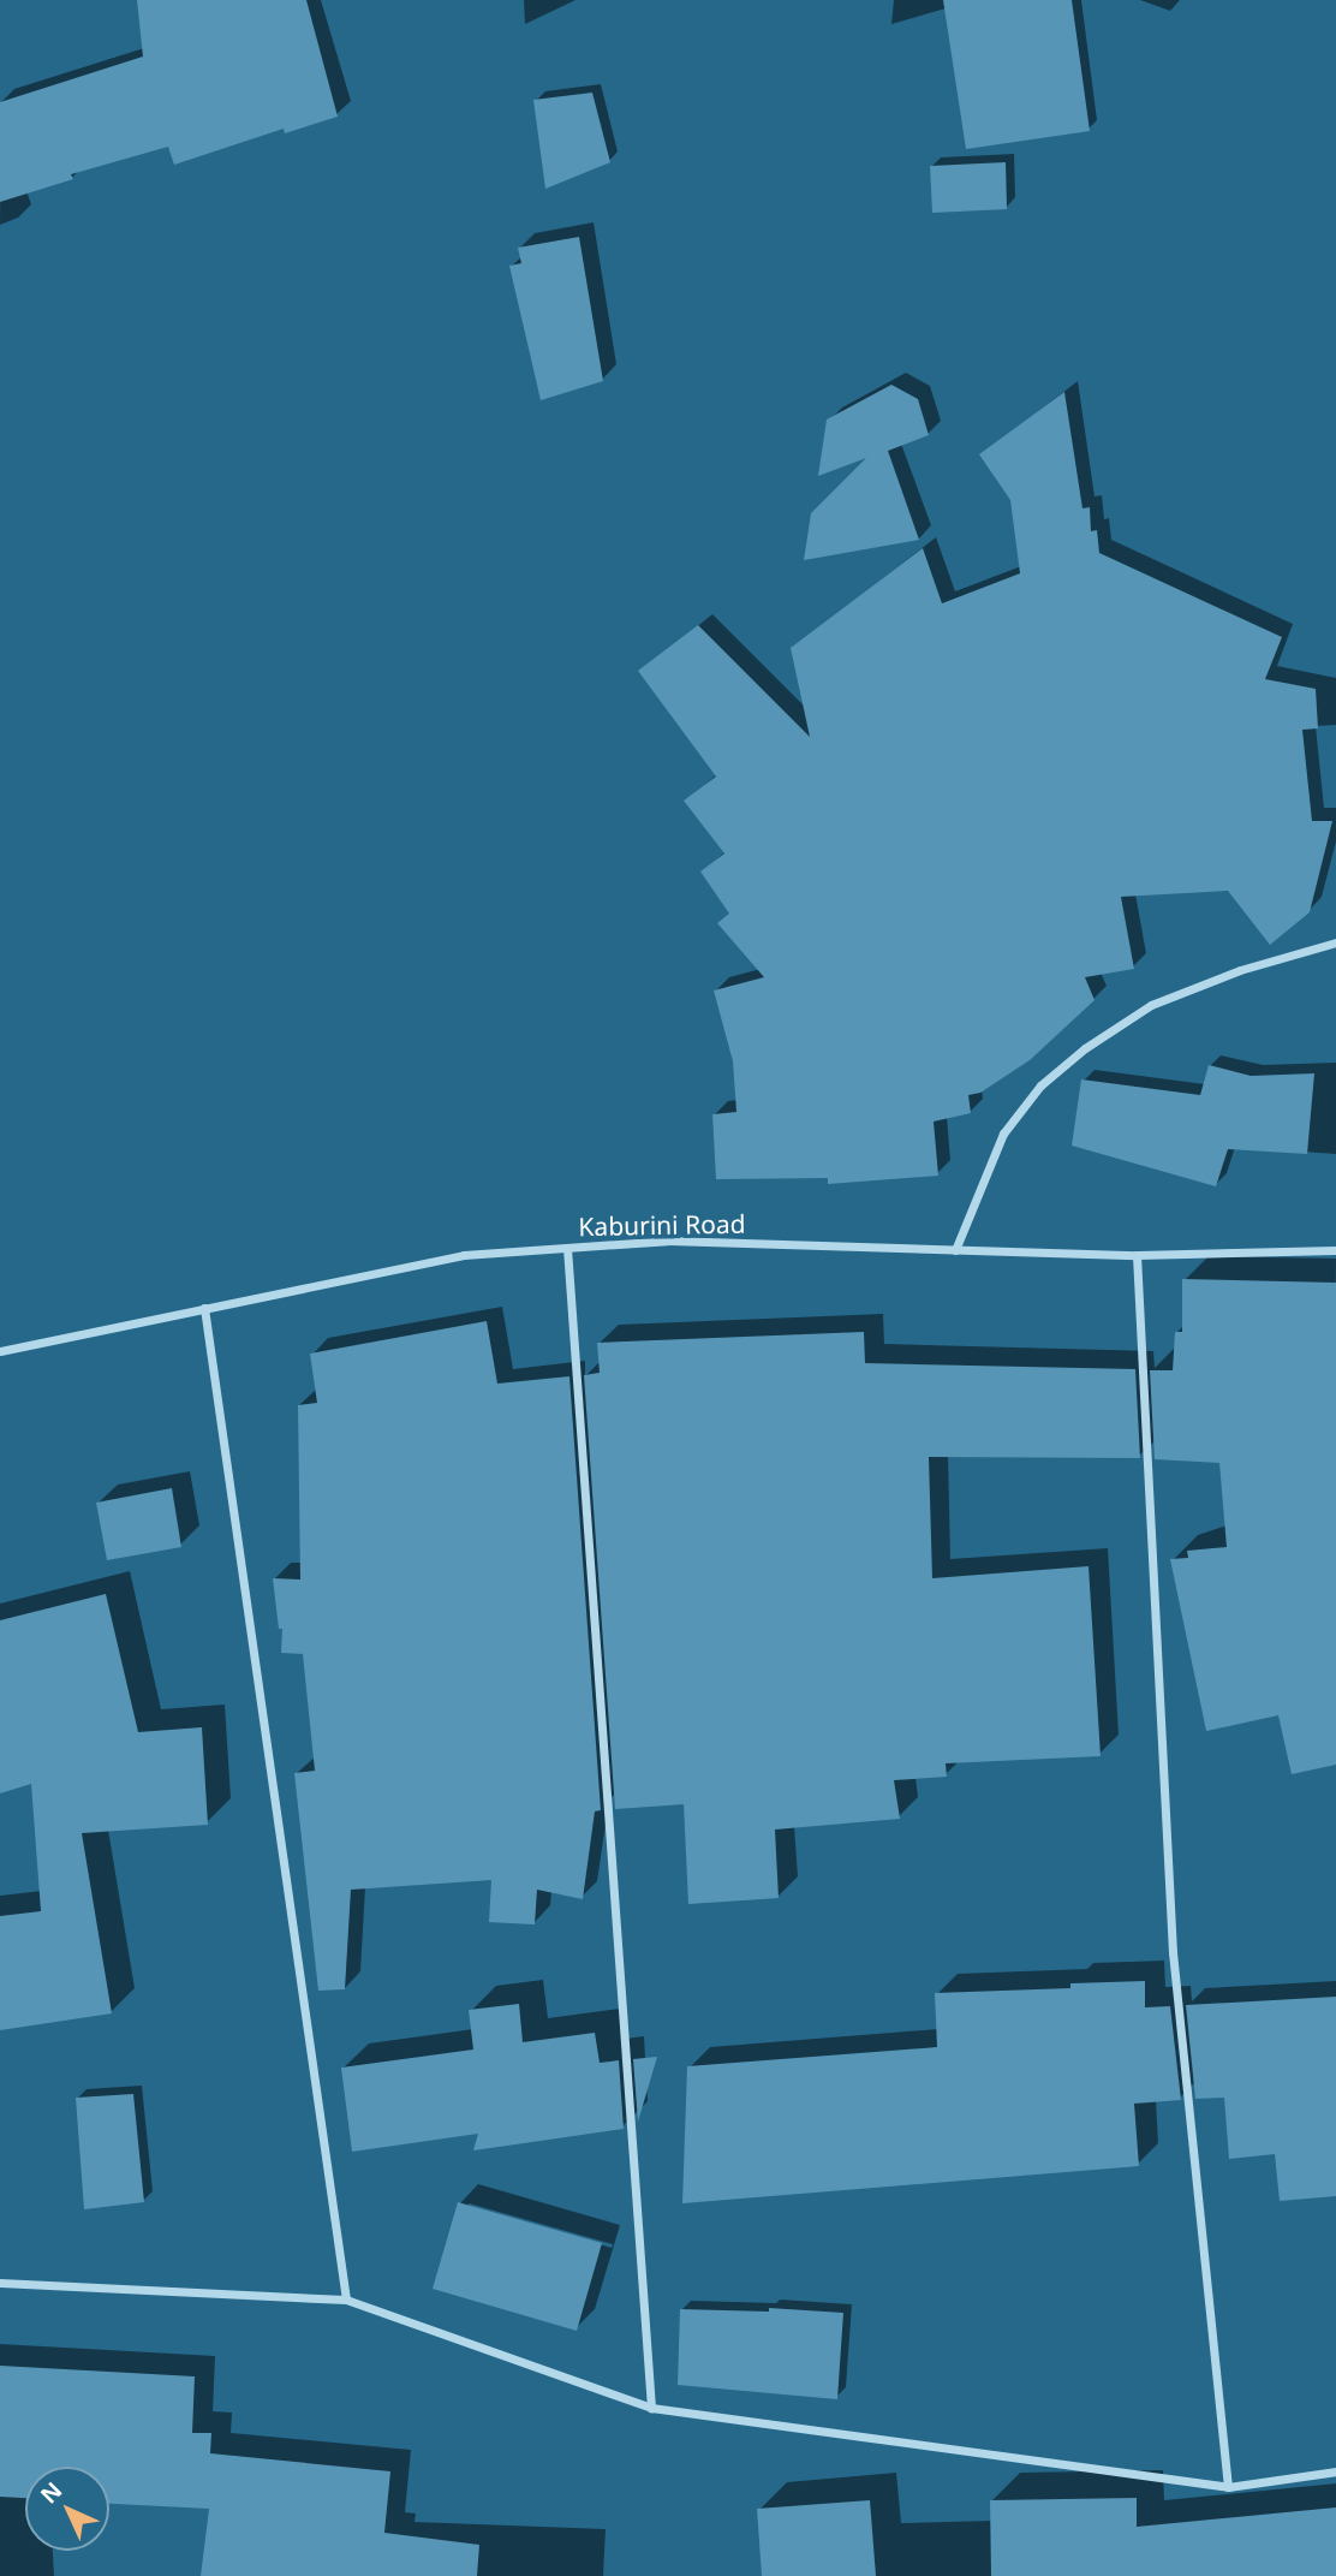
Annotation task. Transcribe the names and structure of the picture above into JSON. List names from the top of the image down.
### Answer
{
  "streets": {
    "street": ["Kaburini Road"]
  },
  "north": "top left"
}
